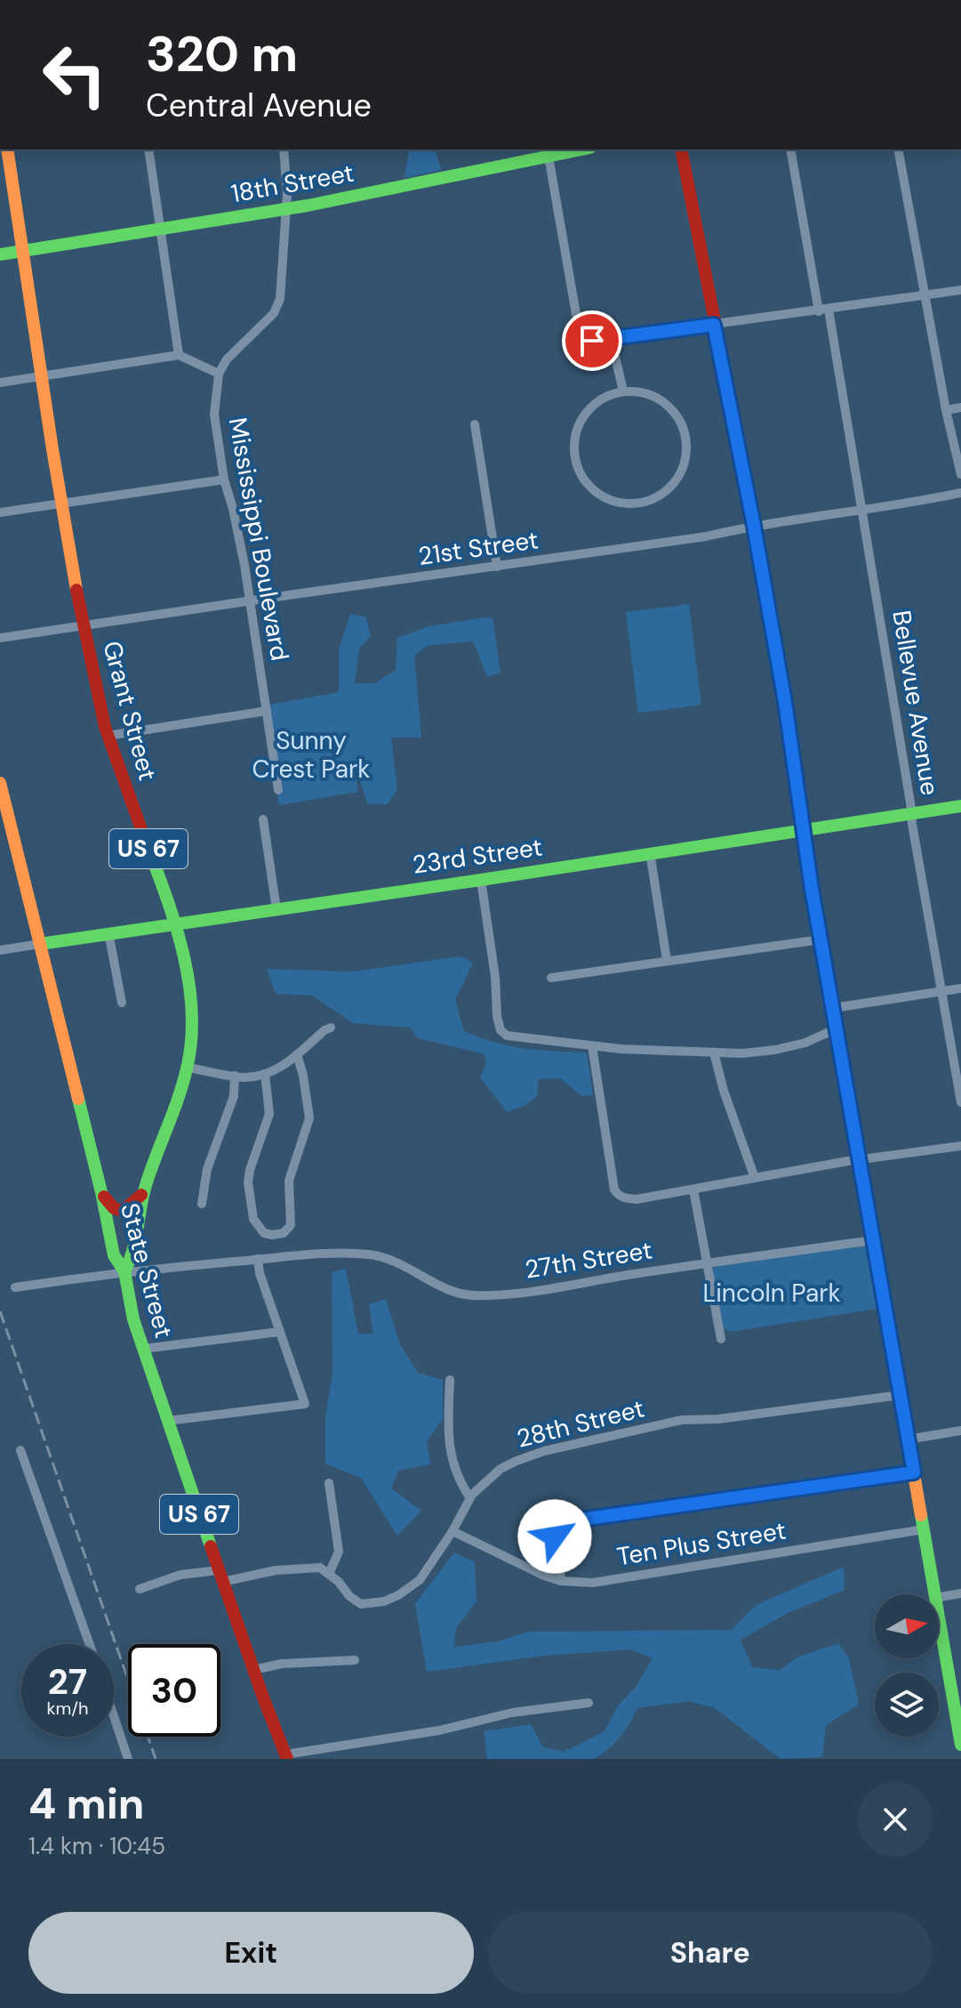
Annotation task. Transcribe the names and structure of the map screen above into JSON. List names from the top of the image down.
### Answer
{
  "streets": {
    "street": [
      "18th Street",
      "Mississippi Boulevard",
      "21st Street",
      "Bellevue Avenue",
      "Grant Street",
      "US 67",
      "23rd Street",
      "27th Street",
      "State Street",
      "28th Street",
      "Ten Plus Street"
    ]
  },
  "crossings": [
    ["18th Street", "Grant Street"],
    ["Mississippi Boulevard", "21st Street"],
    ["21st Street", "Bellevue Avenue"],
    ["21st Street", "Grant Street"],
    ["Bellevue Avenue", "23rd Street"],
    ["Grant Street", "23rd Street"],
    ["Grant Street", "27th Street"],
    ["Grant Street", "State Street"],
    ["23rd Street", "State Street"],
    ["27th Street", "State Street"],
    ["28th Street", "Ten Plus Street"]
  ],
  "parks": ["Sunny Crest Park", "Lincoln Park"],
  "north": "right",
  "page": {
    "turn": ["320 m", "Central Avenue"],
    "speed": "27 km/h",
    "limit": "30",
    "heading": ["4 min", "1.4 km · 10:45"],
    "buttons": ["Exit", "Share"]
  }
}
